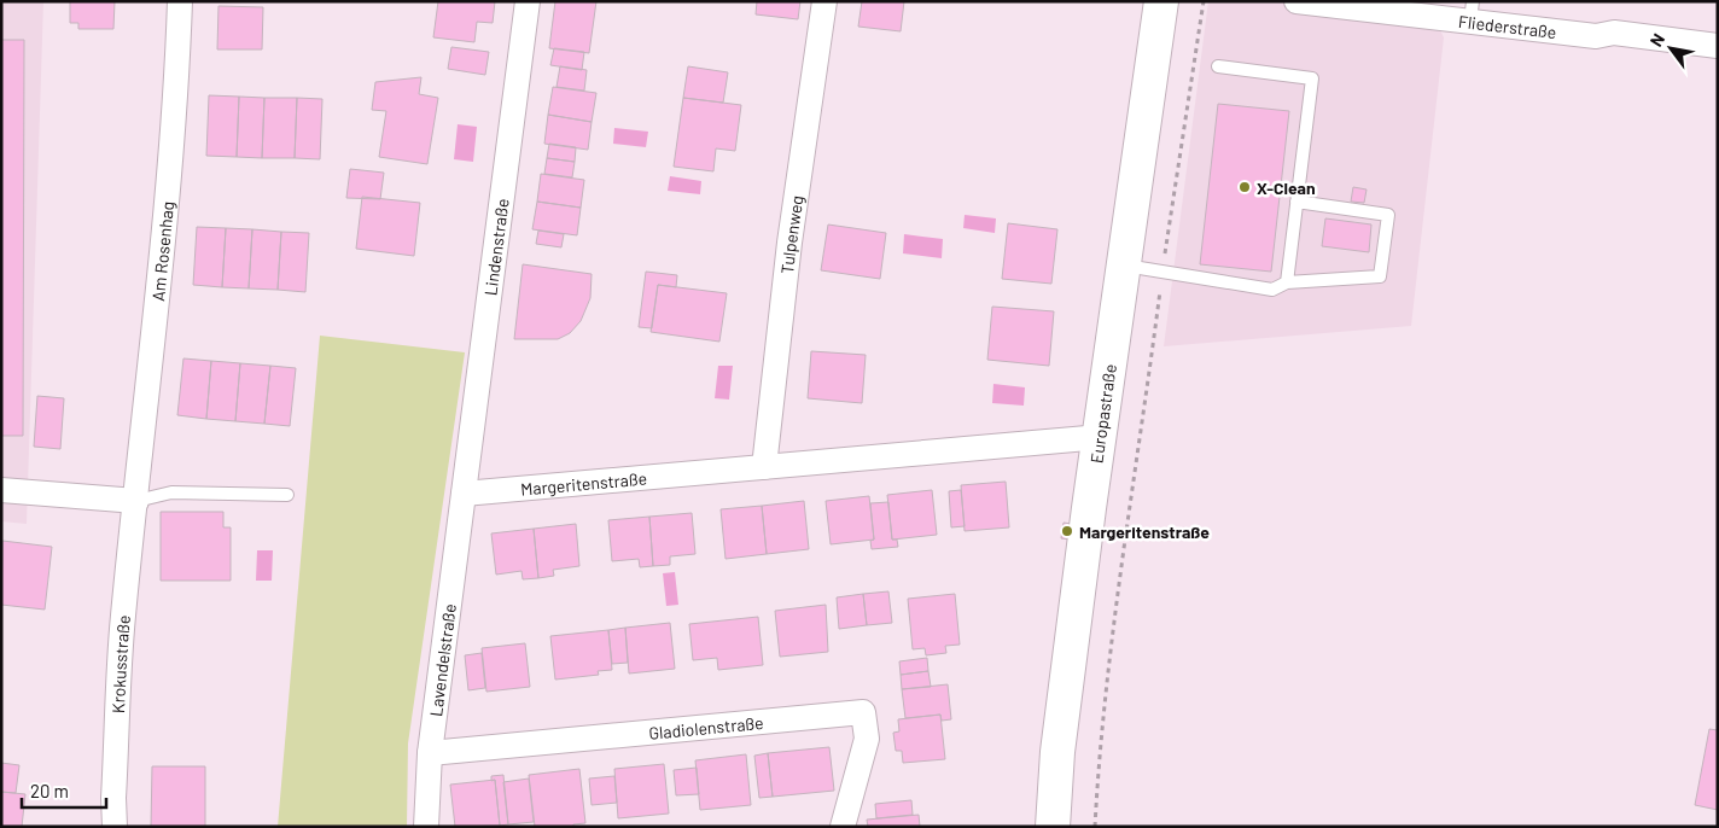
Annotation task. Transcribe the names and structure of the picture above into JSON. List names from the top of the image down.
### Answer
{
  "streets": {
    "main road": ["Europastraße"],
    "street": [
      "Fliederstraße",
      "Tulpenweg",
      "Lindenstraße",
      "Am Rosenhag",
      "Margeritenstraße",
      "Lavendelstraße",
      "Krokusstraße",
      "Gladiolenstraße"
    ]
  },
  "crossings": [
    ["Tulpenweg", "Margeritenstraße"],
    ["Lindenstraße", "Margeritenstraße"],
    ["Lindenstraße", "Lavendelstraße"],
    ["Am Rosenhag", "Krokusstraße"],
    ["Europastraße", "Margeritenstraße"],
    ["Margeritenstraße", "Lavendelstraße"],
    ["Lavendelstraße", "Gladiolenstraße"]
  ],
  "places": ["X-Clean", "Margeritenstraße"],
  "scale_bar": "20 m",
  "north": "top left"
}
